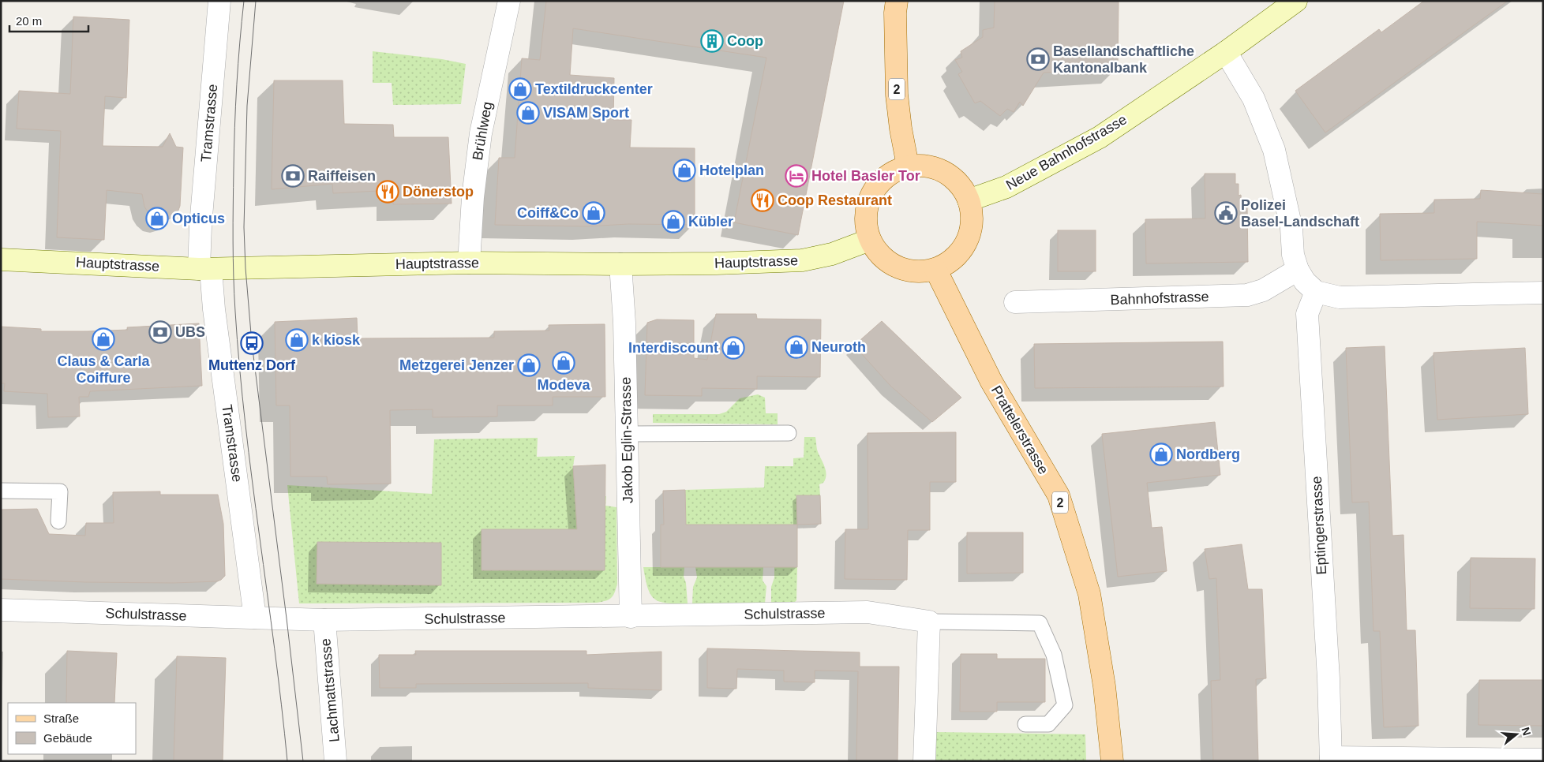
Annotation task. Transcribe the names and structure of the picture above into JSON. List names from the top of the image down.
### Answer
{
  "streets": {
    "main road": ["2", "Prattelerstrasse"],
    "street": [
      "Tramstrasse",
      "Brühlweg",
      "Neue Bahnhofstrasse",
      "Hauptstrasse",
      "Bahnhofstrasse",
      "Jakob Eglin-Strasse",
      "Eptingerstrasse",
      "Schulstrasse",
      "Lachmattstrasse"
    ]
  },
  "crossings": [
    ["2", "Neue Bahnhofstrasse"],
    ["2", "Hauptstrasse"],
    ["2", "Prattelerstrasse"],
    ["Tramstrasse", "Hauptstrasse"],
    ["Tramstrasse", "Schulstrasse"],
    ["Brühlweg", "Hauptstrasse"],
    ["Neue Bahnhofstrasse", "Hauptstrasse"],
    ["Neue Bahnhofstrasse", "Prattelerstrasse"],
    ["Hauptstrasse", "Prattelerstrasse"],
    ["Hauptstrasse", "Jakob Eglin-Strasse"],
    ["Jakob Eglin-Strasse", "Schulstrasse"],
    ["Schulstrasse", "Lachmattstrasse"]
  ],
  "places": {
    "building": ["Coop"],
    "bank": ["Basellandschaftliche Kantonalbank", "Raiffeisen", "UBS"],
    "shop": [
      "Textildruckcenter",
      "VISAM Sport",
      "Hotelplan",
      "Coiff&Co",
      "Opticus",
      "Kübler",
      "Claus & Carla Coiffure",
      "k kiosk",
      "Neuroth",
      "Interdiscount",
      "Modeva",
      "Metzgerei Jenzer",
      "Nordberg"
    ],
    "hotel": ["Hotel Basler Tor"],
    "restaurant": ["Dönerstop", "Coop Restaurant"],
    "public building": ["Polizei Basel-Landschaft"],
    "bus stop": ["Muttenz Dorf"]
  },
  "legend": ["Straße", "Gebäude"],
  "scale_bar": "20 m",
  "north": "right"
}
